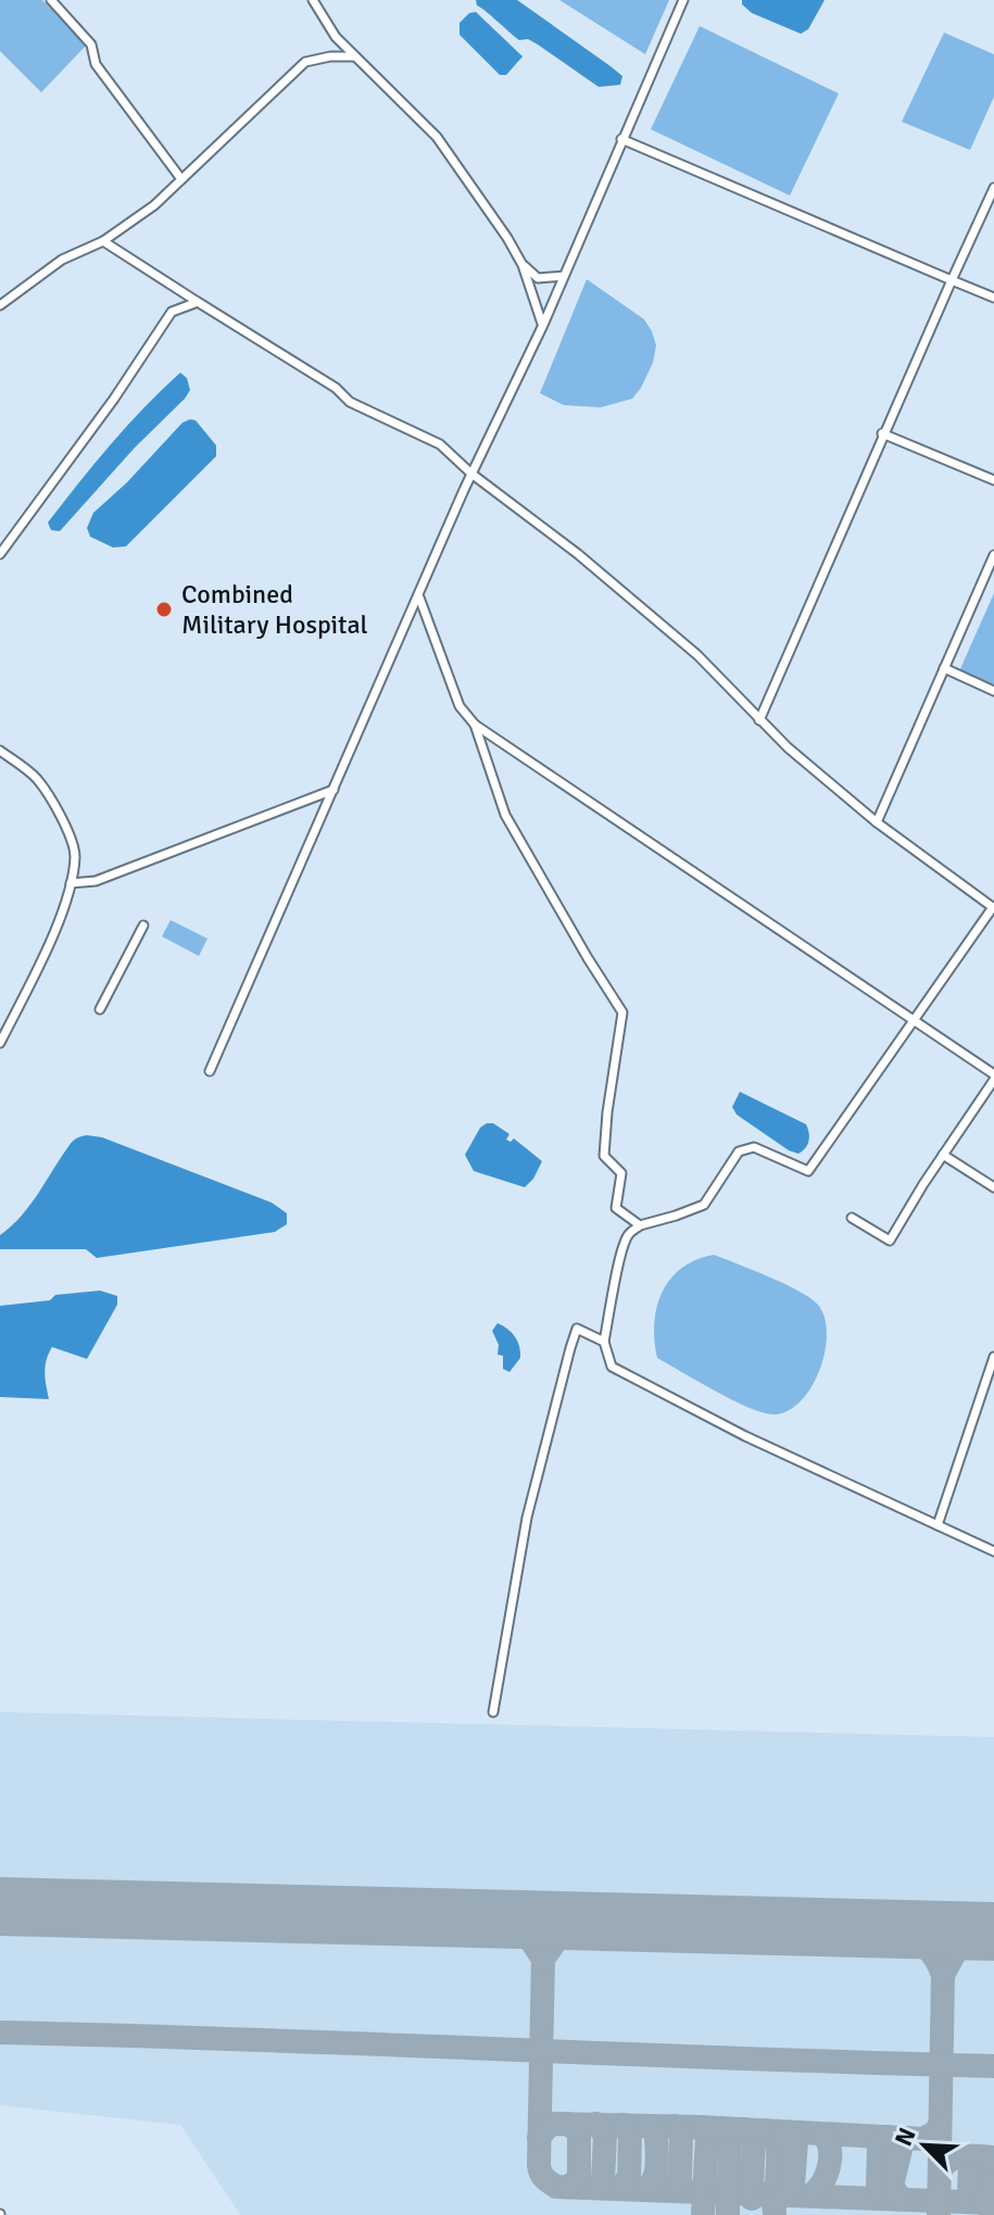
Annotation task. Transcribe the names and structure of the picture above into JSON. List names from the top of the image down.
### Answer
{
  "places": ["Combined Military Hospital"],
  "north": "top left"
}
